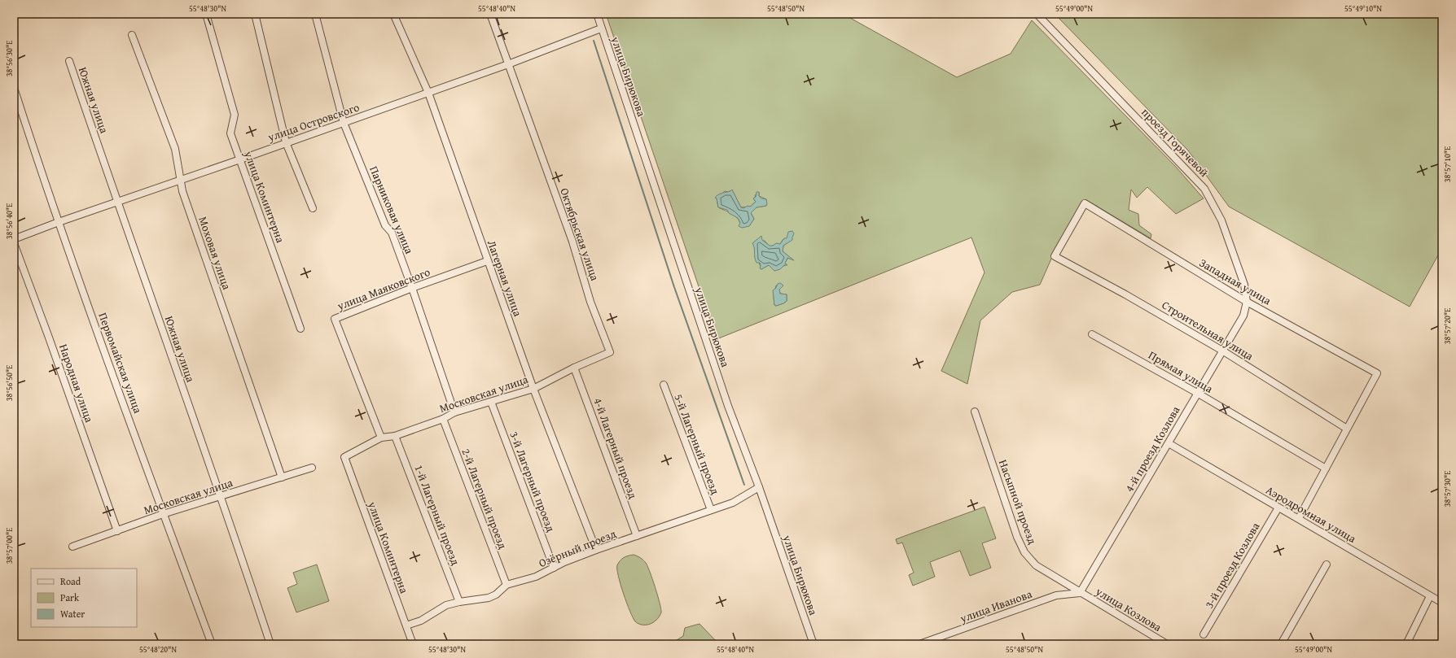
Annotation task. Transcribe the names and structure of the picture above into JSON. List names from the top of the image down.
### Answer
{
  "streets": {
    "street": [
      "улица Бирюкова",
      "Южная улица",
      "улица Островского",
      "проезд Горячевой",
      "улица Коминтерна",
      "Парниковая улица",
      "Октябрьская улица",
      "Моховая улица",
      "Лагерная улица",
      "Западная улица",
      "улица Маяковского",
      "Строительная улица",
      "Первомайская улица",
      "Прямая улица",
      "Народная улица",
      "Московская улица",
      "5-й Лагерный проезд",
      "4-й Лагерный проезд",
      "4-й проезд Козлова",
      "3-й Лагерный проезд",
      "2-й Лагерный проезд",
      "Насыпной проезд",
      "Аэродромная улица",
      "1-й Лагерный проезд",
      "Озёрный проезд",
      "3-й проезд Козлова",
      "улица Иванова",
      "улица Козлова"
    ]
  },
  "crossings": [
    ["улица Бирюкова", "улица Островского"],
    ["улица Бирюкова", "Озёрный проезд"],
    ["Южная улица", "улица Островского"],
    ["Южная улица", "Московская улица"],
    ["улица Островского", "улица Коминтерна"],
    ["улица Островского", "Парниковая улица"],
    ["улица Островского", "Октябрьская улица"],
    ["улица Островского", "Моховая улица"],
    ["улица Островского", "Лагерная улица"],
    ["улица Островского", "Первомайская улица"],
    ["проезд Горячевой", "Западная улица"],
    ["проезд Горячевой", "4-й проезд Козлова"],
    ["улица Коминтерна", "Московская улица"],
    ["улица Коминтерна", "Озёрный проезд"],
    ["Парниковая улица", "улица Маяковского"],
    ["Парниковая улица", "Московская улица"],
    ["Октябрьская улица", "Московская улица"],
    ["Моховая улица", "Московская улица"],
    ["Лагерная улица", "улица Маяковского"],
    ["Лагерная улица", "Московская улица"],
    ["Лагерная улица", "Озёрный проезд"],
    ["Западная улица", "Строительная улица"],
    ["улица Маяковского", "Московская улица"],
    ["Строительная улица", "4-й проезд Козлова"],
    ["Первомайская улица", "Московская улица"],
    ["Прямая улица", "4-й проезд Козлова"],
    ["Народная улица", "Московская улица"],
    ["Московская улица", "4-й Лагерный проезд"],
    ["Московская улица", "3-й Лагерный проезд"],
    ["Московская улица", "2-й Лагерный проезд"],
    ["Московская улица", "1-й Лагерный проезд"],
    ["5-й Лагерный проезд", "Озёрный проезд"],
    ["4-й Лагерный проезд", "Озёрный проезд"],
    ["4-й проезд Козлова", "Насыпной проезд"],
    ["4-й проезд Козлова", "Аэродромная улица"],
    ["4-й проезд Козлова", "улица Иванова"],
    ["4-й проезд Козлова", "улица Козлова"],
    ["3-й Лагерный проезд", "Озёрный проезд"],
    ["2-й Лагерный проезд", "Озёрный проезд"],
    ["Насыпной проезд", "улица Иванова"],
    ["Насыпной проезд", "улица Козлова"],
    ["Аэродромная улица", "3-й проезд Козлова"],
    ["1-й Лагерный проезд", "Озёрный проезд"],
    ["улица Иванова", "улица Козлова"]
  ],
  "legend": ["Road", "Park", "Water"],
  "coordinates": [
    "55°48'30\"N",
    "55°48'40\"N",
    "55°48'50\"N",
    "55°49'00\"N",
    "55°49'10\"N",
    "38°56'30\"E",
    "38°57'10\"E",
    "38°56'40\"E",
    "38°57'20\"E",
    "38°56'50\"E",
    "38°57'30\"E",
    "38°57'00\"E",
    "55°48'20\"N"
  ]
}
